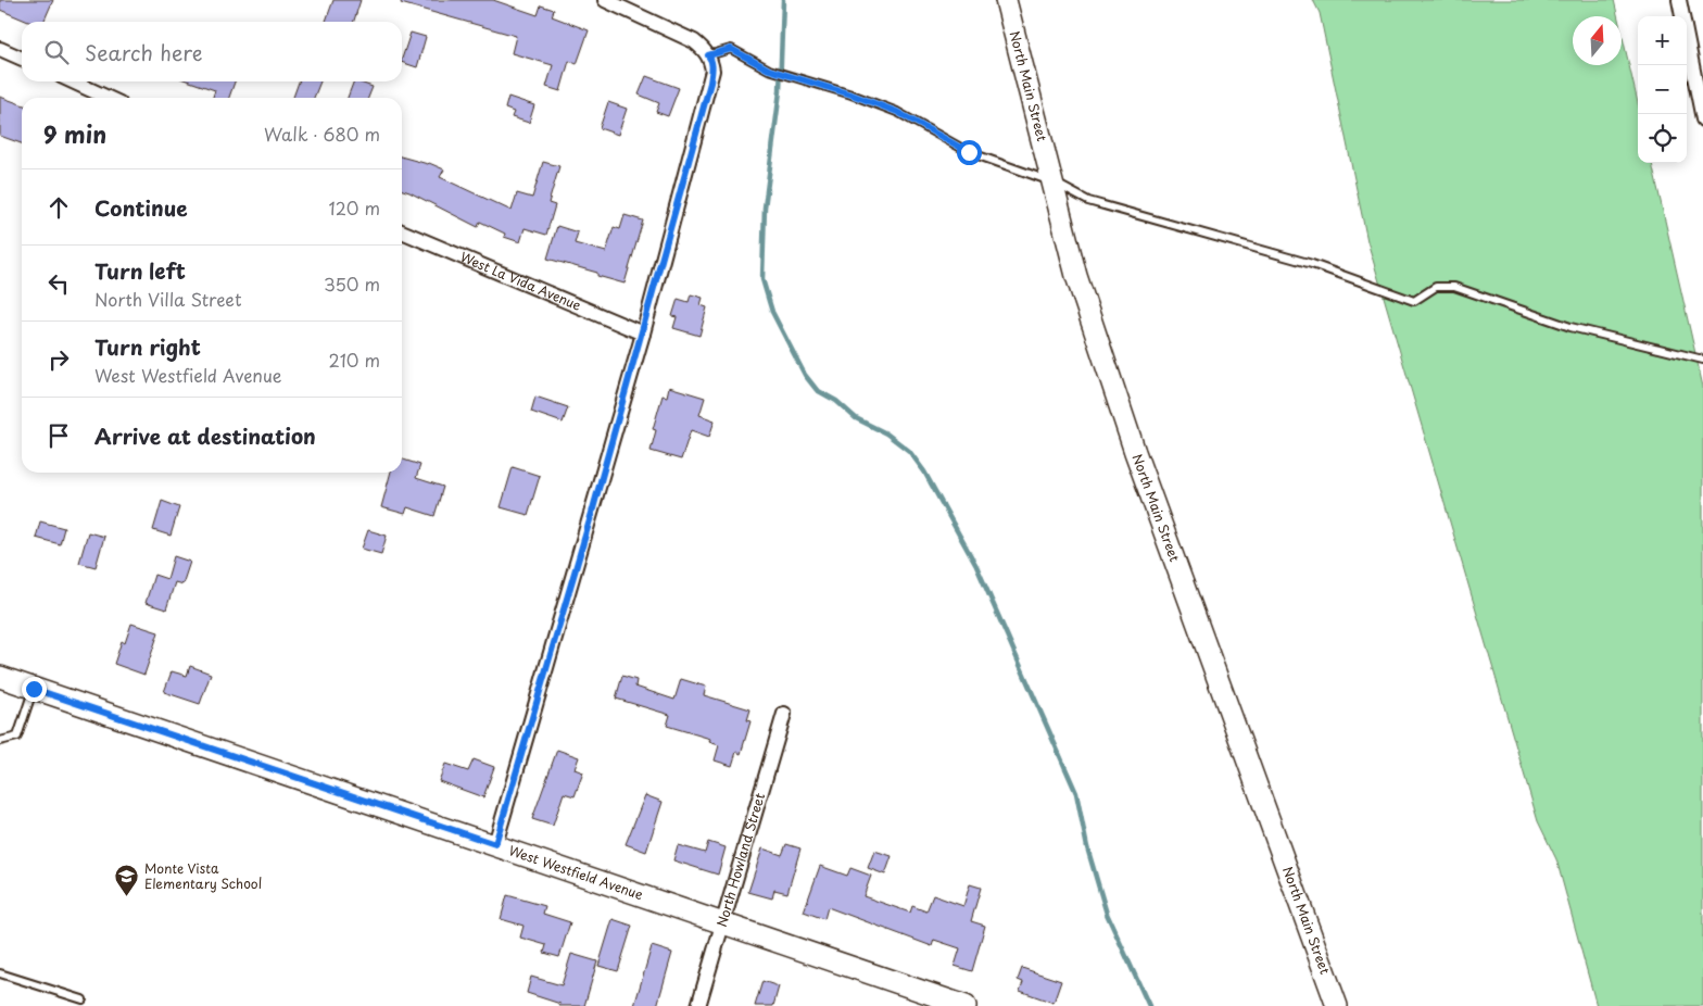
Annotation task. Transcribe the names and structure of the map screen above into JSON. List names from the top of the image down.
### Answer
{
  "streets": {
    "main road": ["North Main Street", "West Westfield Avenue"],
    "street": ["West La Vida Avenue", "North Howland Street"]
  },
  "crossings": [
    ["North Howland Street", "West Westfield Avenue"]
  ],
  "places": {
    "school or university": ["Monte Vista Elementary School"]
  },
  "north": "top",
  "page": {
    "map_buttons": ["+", "−"],
    "search": "Search here",
    "heading": ["9 min", "Walk · 680 m"],
    "list": [
      ["Continue", "120 m"],
      ["Turn left", "North Villa Street", "350 m"],
      ["Turn right", "West Westfield Avenue", "210 m"],
      "Arrive at destination"
    ]
  }
}
